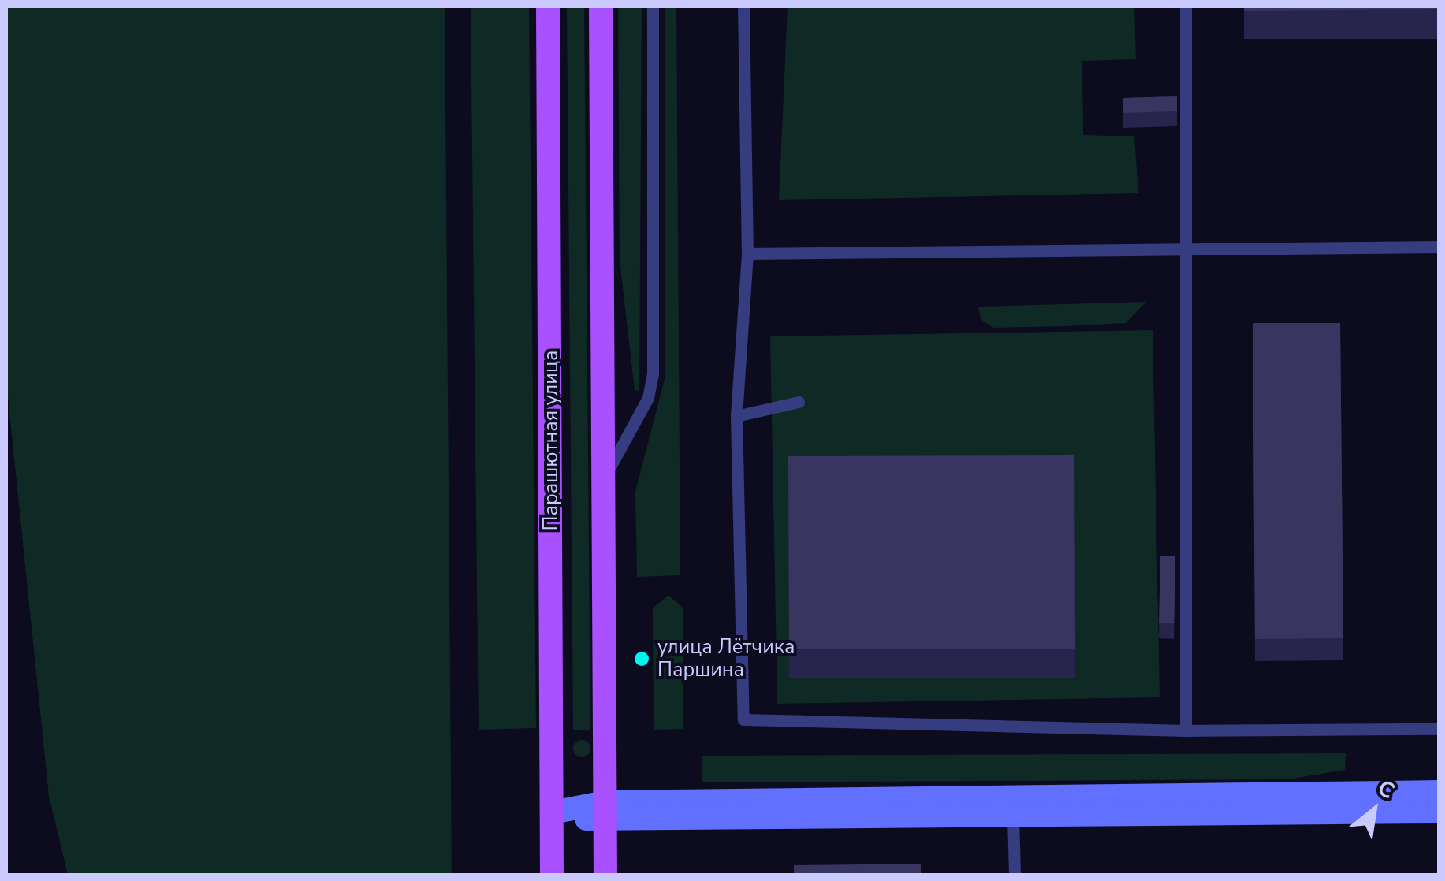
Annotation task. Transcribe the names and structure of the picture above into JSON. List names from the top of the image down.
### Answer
{
  "streets": {
    "main road": ["Парашютная улица"]
  },
  "places": ["улица Лётчика Паршина"],
  "north": "top right"
}
